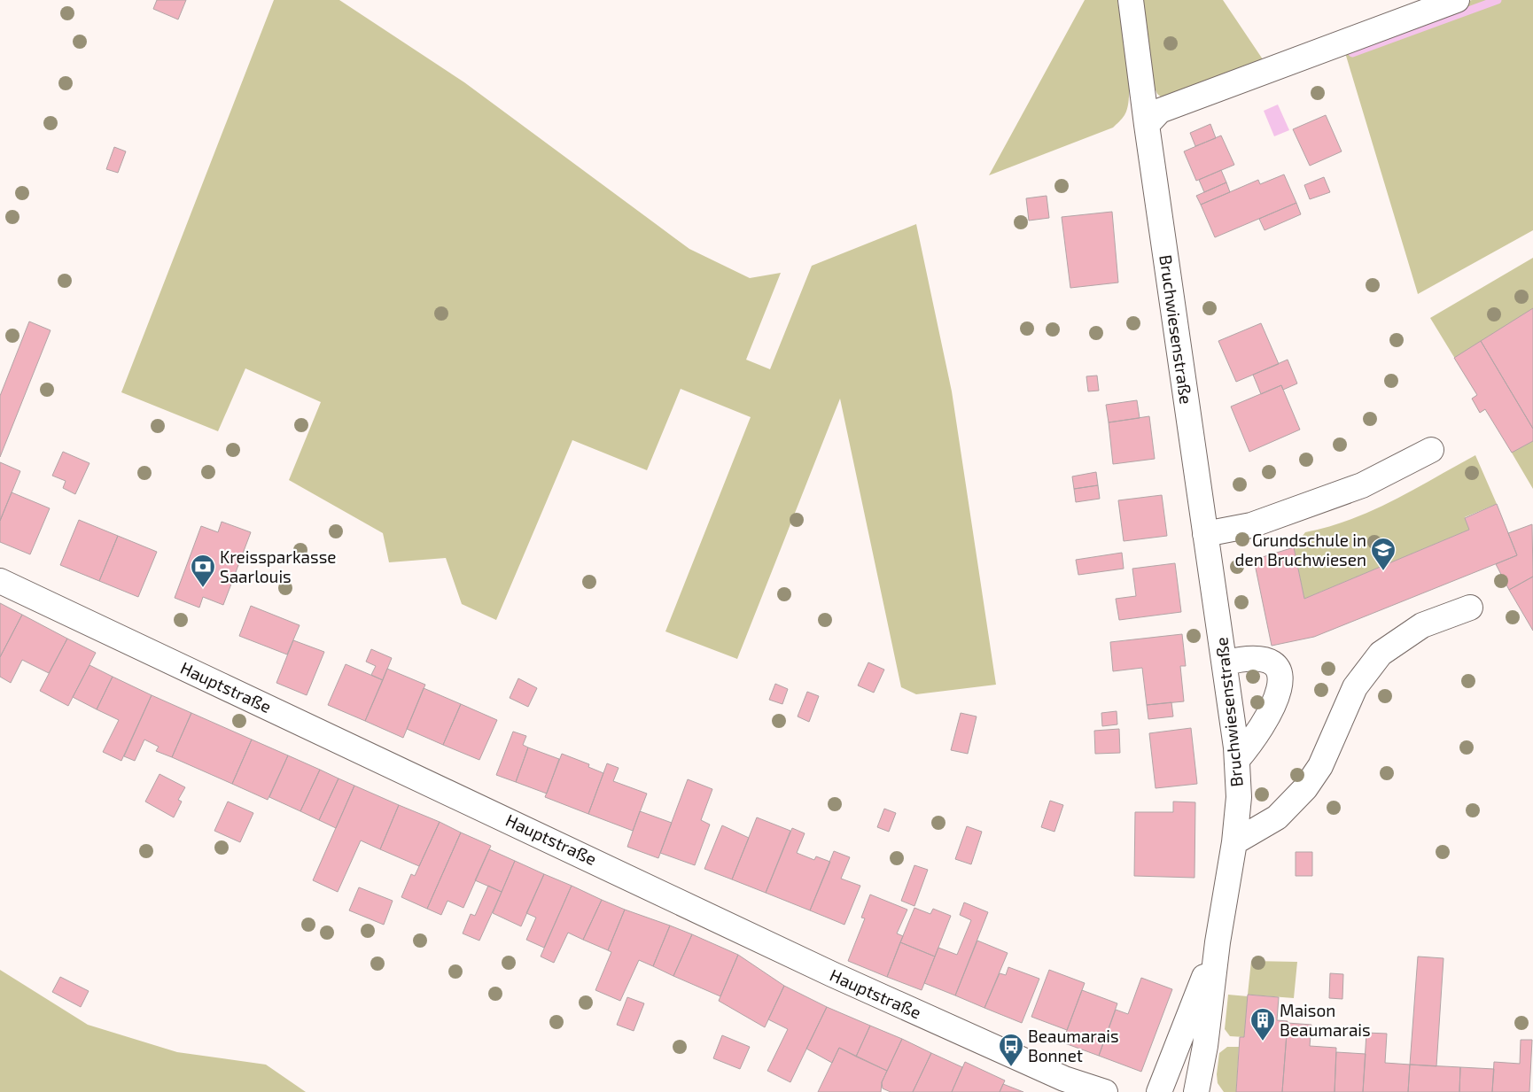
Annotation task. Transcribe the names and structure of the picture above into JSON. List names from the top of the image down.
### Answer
{
  "streets": {
    "street": ["Bruchwiesenstraße", "Hauptstraße"]
  },
  "places": {
    "school or university": ["Grundschule in den Bruchwiesen"],
    "bank": ["Kreissparkasse Saarlouis"],
    "building": ["Maison Beaumarais"],
    "bus stop": ["Beaumarais Bonnet"]
  }
}
